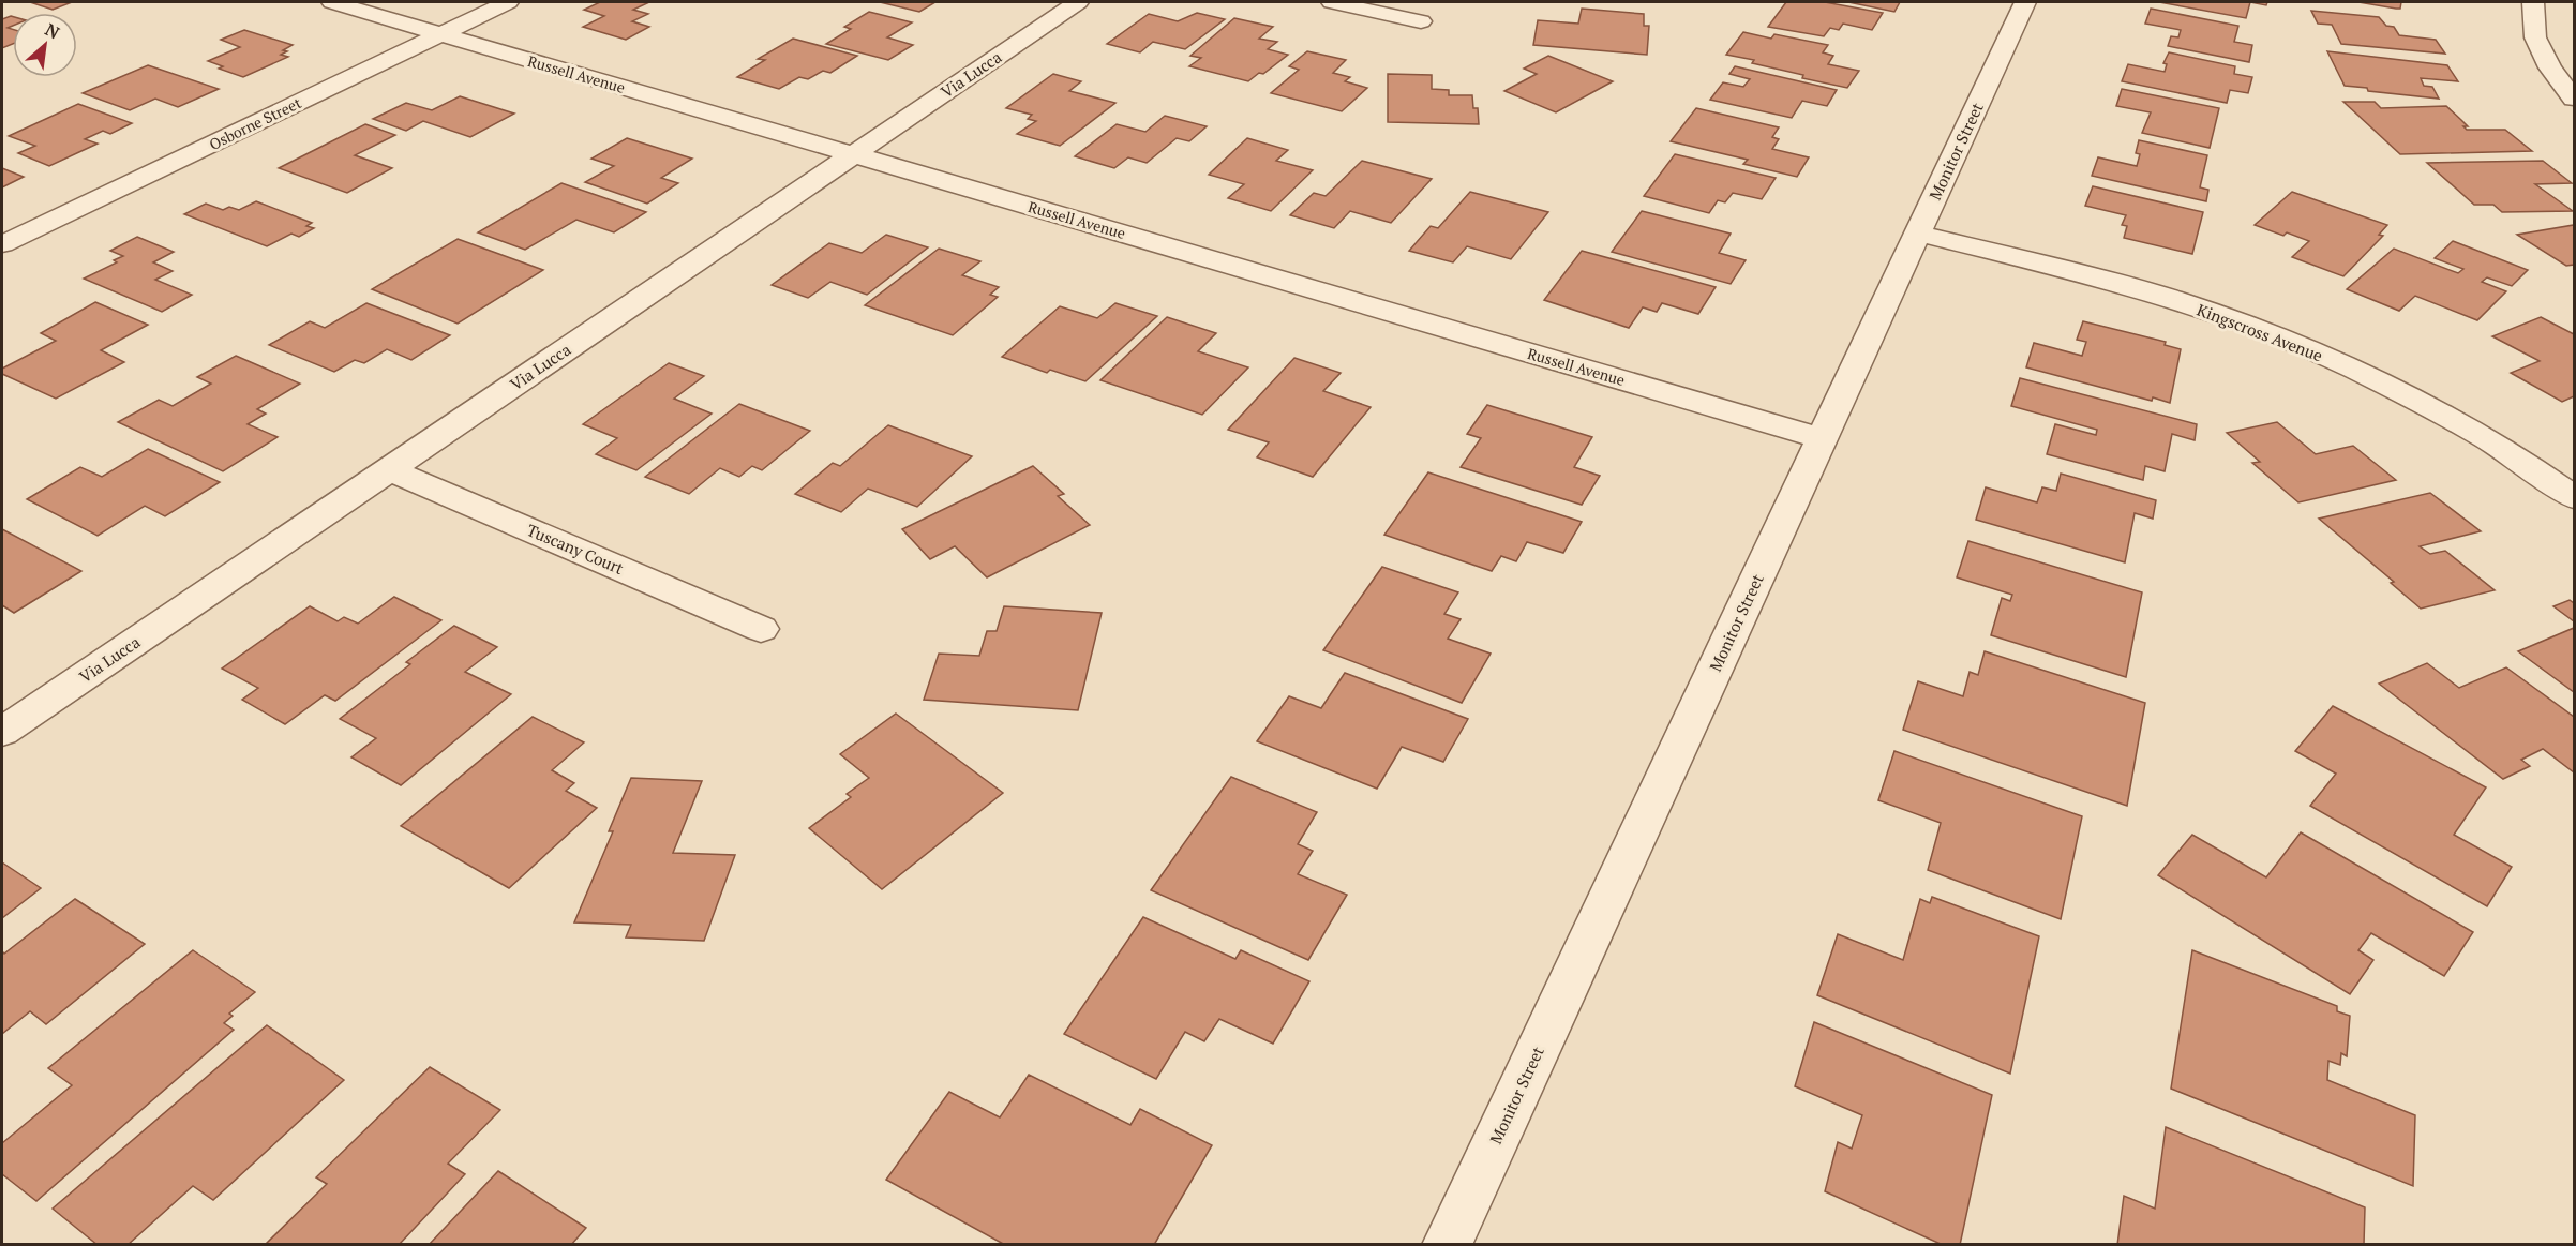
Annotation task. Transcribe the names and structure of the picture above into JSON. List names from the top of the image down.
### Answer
{
  "streets": {
    "street": [
      "Russell Avenue",
      "Via Lucca",
      "Osborne Street",
      "Monitor Street",
      "Kingscross Avenue",
      "Tuscany Court"
    ]
  },
  "crossings": [
    ["Russell Avenue", "Via Lucca"],
    ["Russell Avenue", "Osborne Street"],
    ["Russell Avenue", "Monitor Street"],
    ["Via Lucca", "Tuscany Court"],
    ["Monitor Street", "Kingscross Avenue"]
  ],
  "north": "top right"
}
